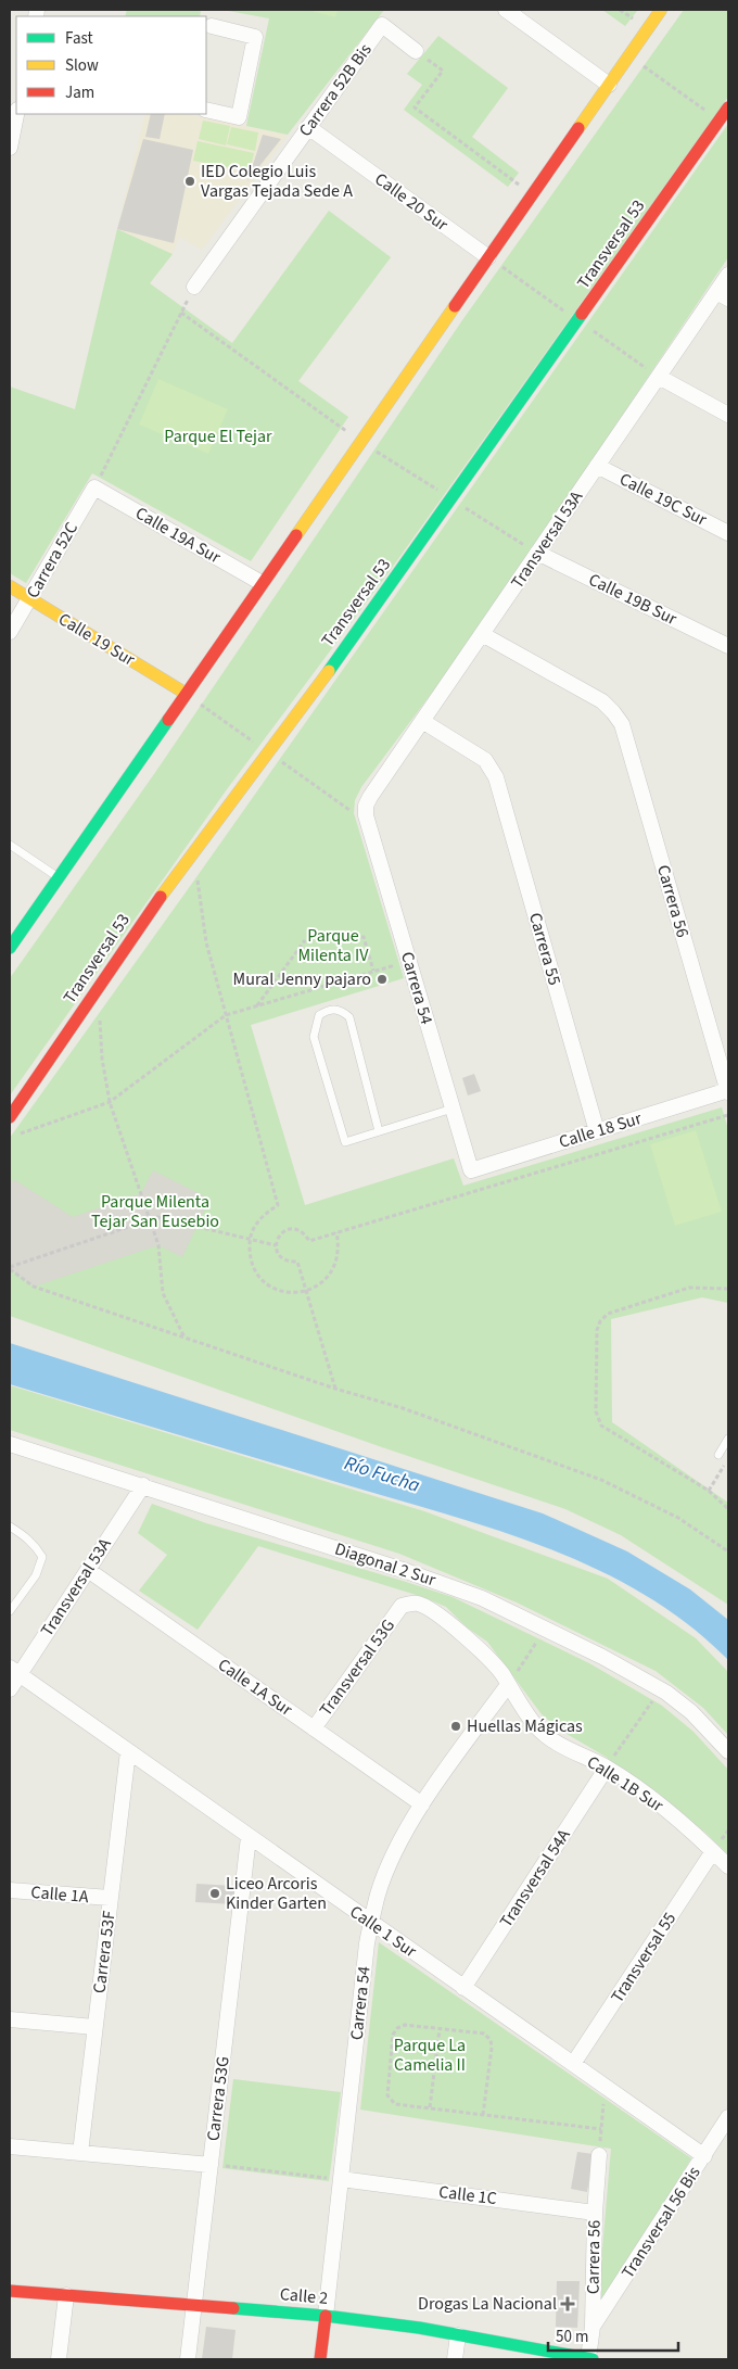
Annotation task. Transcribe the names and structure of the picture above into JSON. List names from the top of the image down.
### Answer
{
  "streets": {
    "street": [
      "Carrera 52B Bis",
      "Calle 20 Sur",
      "Transversal 53",
      "Calle 19C Sur",
      "Calle 19A Sur",
      "Transversal 53A",
      "Carrera 52C",
      "Calle 19B Sur",
      "Calle 19 Sur",
      "Carrera 56",
      "Carrera 55",
      "Carrera 54",
      "Calle 18 Sur",
      "Diagonal 2 Sur",
      "Transversal 53G",
      "Calle 1A Sur",
      "Calle 1B Sur",
      "Transversal 54A",
      "Calle 1A",
      "Calle 1 Sur",
      "Carrera 53F",
      "Transversal 55",
      "Carrera 53G",
      "Calle 1C",
      "Transversal 56 Bis",
      "Calle 2"
    ]
  },
  "crossings": [
    ["Carrera 52B Bis", "Calle 20 Sur"],
    ["Calle 19C Sur", "Transversal 53A"],
    ["Calle 19A Sur", "Carrera 52C"],
    ["Transversal 53A", "Calle 19B Sur"],
    ["Transversal 53A", "Carrera 56"],
    ["Transversal 53A", "Carrera 55"],
    ["Transversal 53A", "Carrera 54"],
    ["Transversal 53A", "Diagonal 2 Sur"],
    ["Transversal 53A", "Calle 1A Sur"],
    ["Transversal 53A", "Calle 1 Sur"],
    ["Carrera 52C", "Calle 19 Sur"],
    ["Carrera 56", "Calle 18 Sur"],
    ["Carrera 56", "Calle 1C"],
    ["Carrera 56", "Transversal 56 Bis"],
    ["Carrera 56", "Calle 2"],
    ["Carrera 55", "Calle 18 Sur"],
    ["Carrera 54", "Calle 18 Sur"],
    ["Carrera 54", "Calle 1A Sur"],
    ["Carrera 54", "Calle 1B Sur"],
    ["Carrera 54", "Calle 1 Sur"],
    ["Carrera 54", "Calle 1C"],
    ["Carrera 54", "Calle 2"],
    ["Transversal 53G", "Calle 1A Sur"],
    ["Transversal 53G", "Calle 1B Sur"],
    ["Calle 1B Sur", "Transversal 54A"],
    ["Calle 1B Sur", "Transversal 55"],
    ["Transversal 54A", "Calle 1 Sur"],
    ["Calle 1A", "Carrera 53F"],
    ["Calle 1 Sur", "Carrera 53F"],
    ["Calle 1 Sur", "Transversal 55"],
    ["Calle 1 Sur", "Carrera 53G"],
    ["Calle 1 Sur", "Transversal 56 Bis"],
    ["Carrera 53G", "Calle 2"]
  ],
  "water": ["Río Fucha"],
  "parks": [
    "Parque El Tejar",
    "Parque Milenta IV",
    "Parque Milenta Tejar San Eusebio",
    "Parque La Camelia II"
  ],
  "places": {
    "other": [
      "IED Colegio Luis Vargas Tejada Sede A",
      "Mural Jenny pajaro",
      "Huellas Mágicas",
      "Liceo Arcoris Kinder Garten"
    ],
    "health": ["Drogas La Nacional"]
  },
  "legend": ["Fast", "Slow", "Jam"],
  "scale_bar": "50 m"
}
